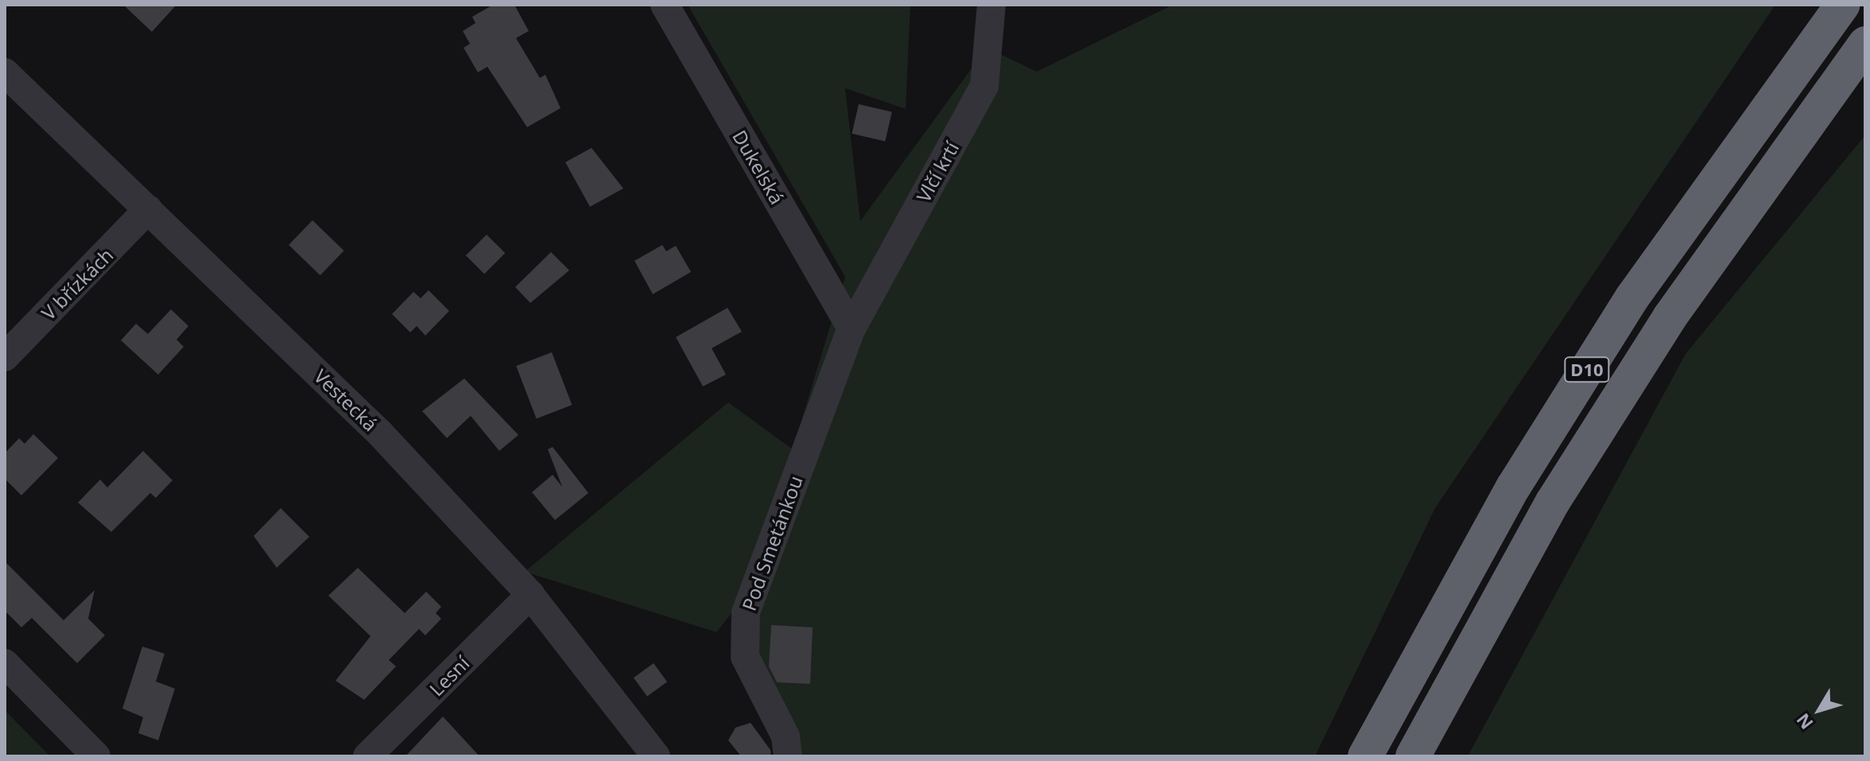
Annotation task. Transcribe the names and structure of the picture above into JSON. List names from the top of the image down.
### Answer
{
  "streets": {
    "highway": ["D10"],
    "street": [
      "Dukelská",
      "Vlčí krtí",
      "V břízkách",
      "Vestecká",
      "Pod Smetánkou",
      "Lesní"
    ]
  },
  "crossings": [
    ["Dukelská", "Vlčí krtí"],
    ["Dukelská", "Pod Smetánkou"],
    ["Vlčí krtí", "Pod Smetánkou"],
    ["V břízkách", "Vestecká"],
    ["Vestecká", "Lesní"]
  ],
  "north": "bottom left"
}
